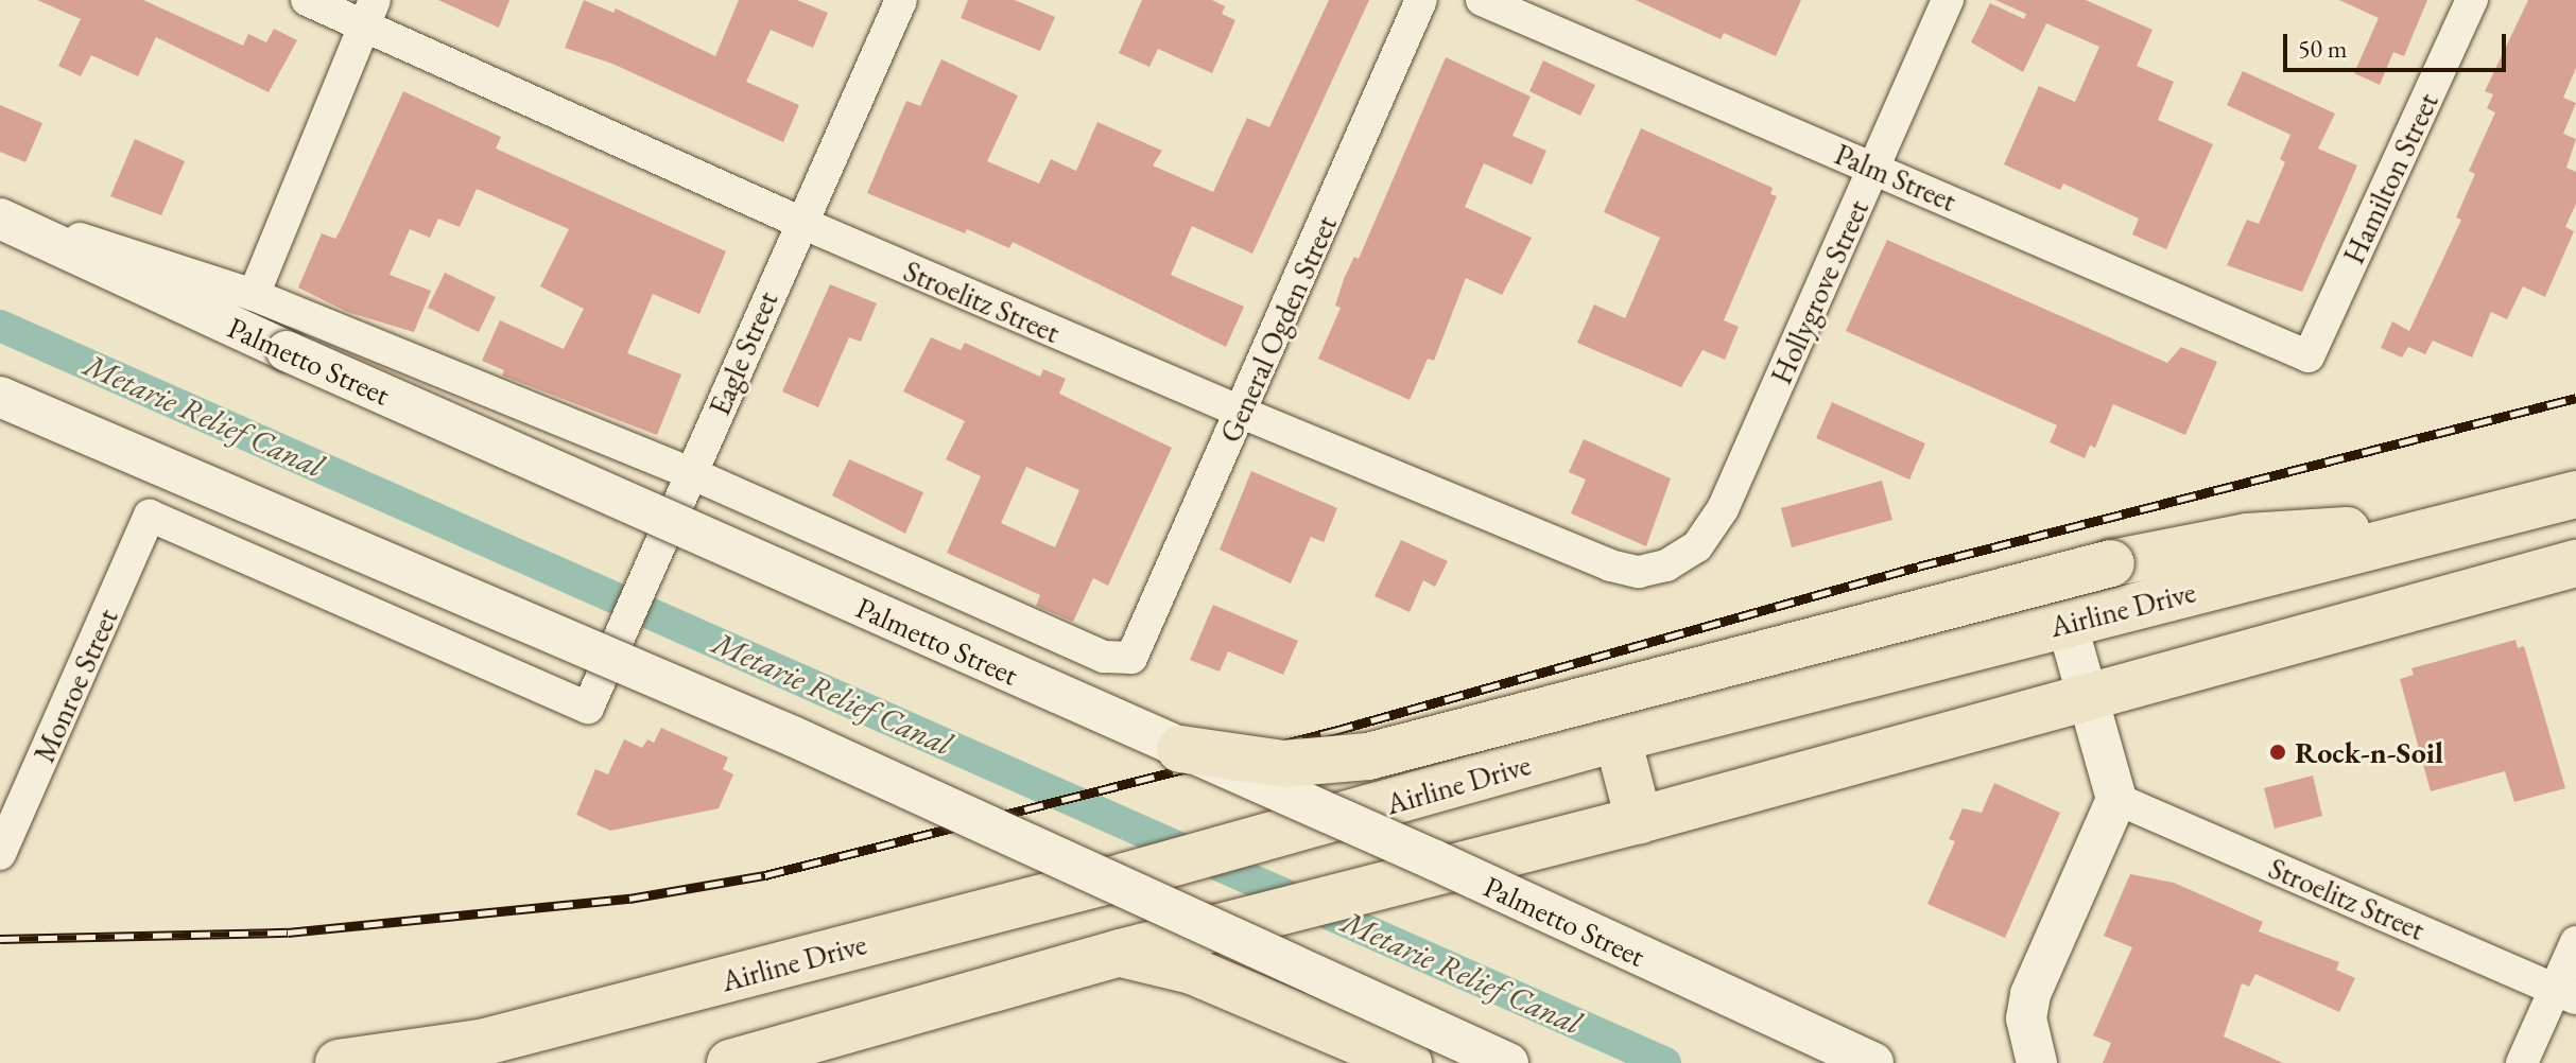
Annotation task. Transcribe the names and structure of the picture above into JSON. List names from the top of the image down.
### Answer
{
  "streets": {
    "highway": ["Airline Drive"],
    "street": [
      "Palm Street",
      "Hamilton Street",
      "Hollygrove Street",
      "Stroelitz Street",
      "General Ogden Street",
      "Eagle Street",
      "Palmetto Street",
      "Monroe Street"
    ]
  },
  "crossings": [
    ["Palm Street", "Hamilton Street"],
    ["Palm Street", "Hollygrove Street"],
    ["Hollygrove Street", "Stroelitz Street"],
    ["Stroelitz Street", "General Ogden Street"],
    ["Stroelitz Street", "Eagle Street"],
    ["General Ogden Street", "Palmetto Street"],
    ["Eagle Street", "Palmetto Street"],
    ["Eagle Street", "Monroe Street"]
  ],
  "water": ["Metarie Relief Canal"],
  "places": ["Rock-n-Soil"],
  "scale_bar": "50 m"
}
